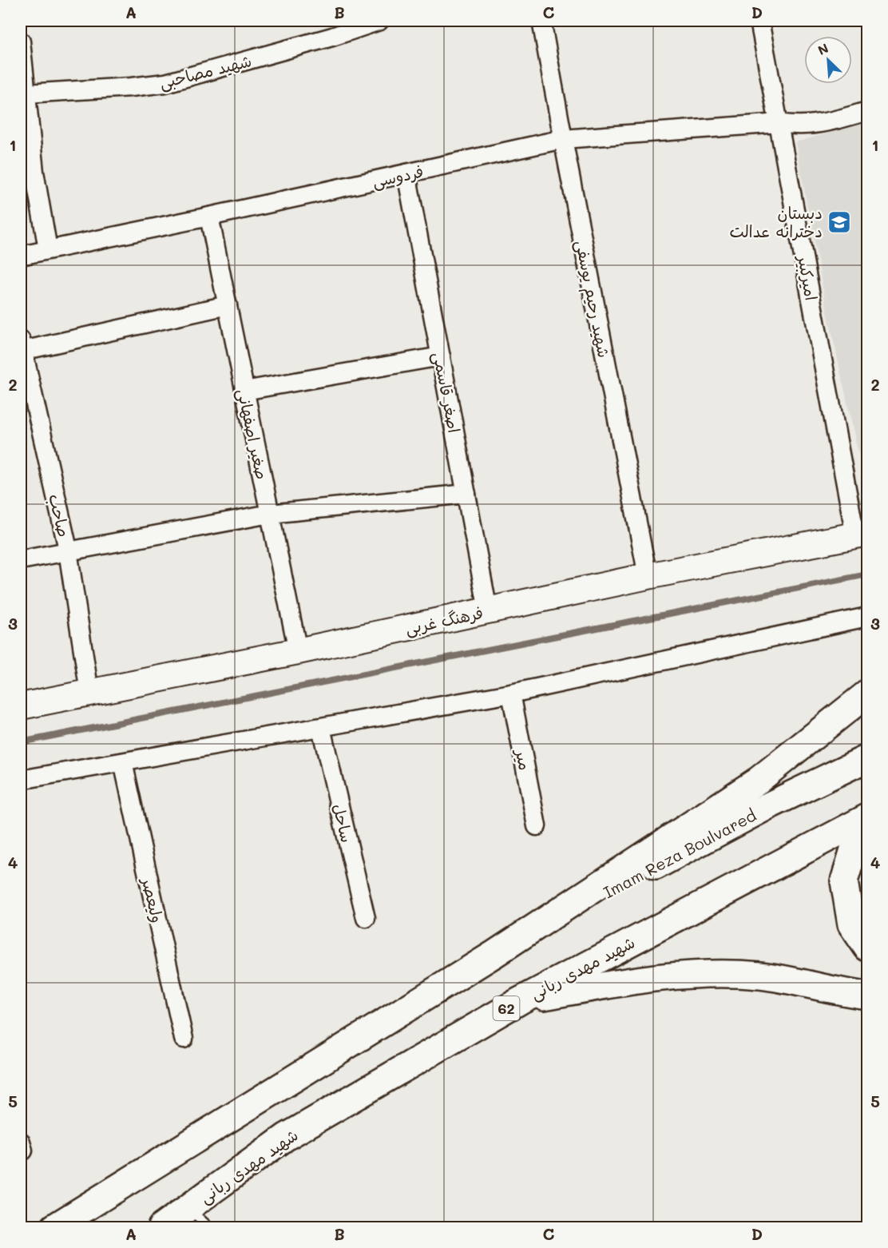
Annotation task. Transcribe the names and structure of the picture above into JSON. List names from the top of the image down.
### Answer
{
  "streets": {
    "highway": ["Imam Reza Boulvared", "شهید مهدی ربانی", "62"],
    "street": [
      "شهید مصاحبی",
      "فردوسی",
      "امیرکبیر",
      "شهید رحیم یوسفی",
      "اصغر قاسمی",
      "صغیر اصفهانی",
      "صاحب",
      "فرهنگ غربی",
      "میر",
      "ساحل",
      "ولیعصر"
    ]
  },
  "crossings": [
    ["فردوسی", "امیرکبیر"],
    ["فردوسی", "شهید رحیم یوسفی"],
    ["فردوسی", "اصغر قاسمی"],
    ["فردوسی", "صغیر اصفهانی"],
    ["امیرکبیر", "فرهنگ غربی"],
    ["شهید رحیم یوسفی", "فرهنگ غربی"],
    ["اصغر قاسمی", "فرهنگ غربی"],
    ["صغیر اصفهانی", "فرهنگ غربی"],
    ["صاحب", "فرهنگ غربی"]
  ],
  "places": {
    "school or university": ["دبستان دخترانه عدالت"]
  },
  "north": "top left",
  "grid": {
    "columns": [
      "A",
      "B",
      "C",
      "D"
    ],
    "rows": [
      "1",
      "2",
      "3",
      "4",
      "5"
    ]
  }
}
